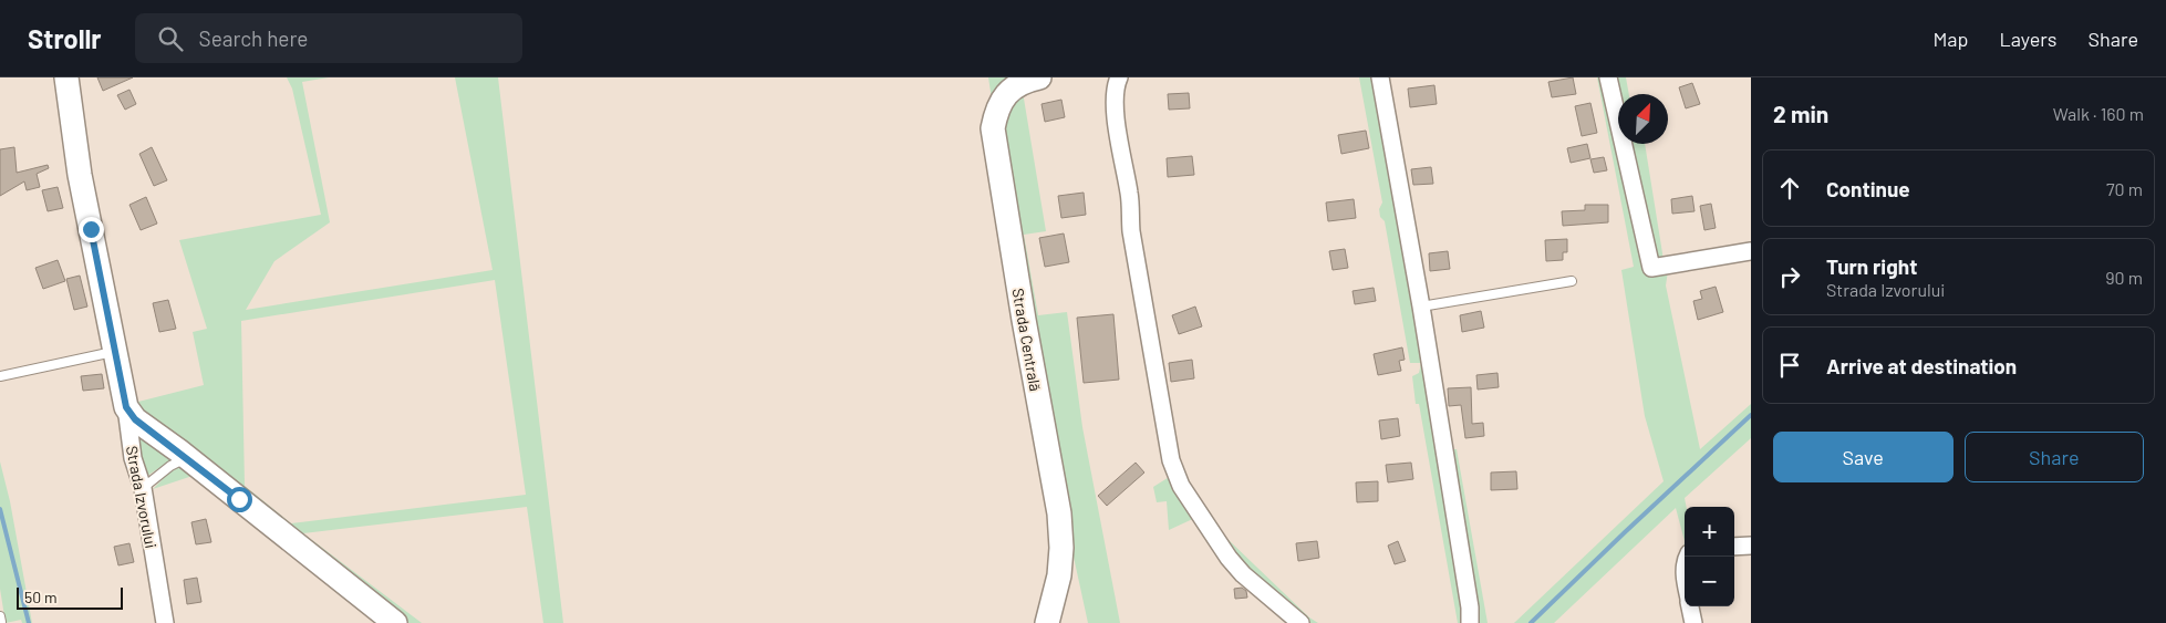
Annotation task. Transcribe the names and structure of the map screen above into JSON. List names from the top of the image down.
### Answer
{
  "streets": {
    "street": ["Strada Centrală", "Strada Izvorului"]
  },
  "scale_bar": "50 m",
  "north": "top right",
  "page": {
    "header": "Strollr",
    "search": "Search here",
    "nav": ["Map", "Layers", "Share"],
    "heading": ["2 min", "Walk · 160 m"],
    "list": [
      ["Continue", "70 m"],
      ["Turn right", "Strada Izvorului", "90 m"],
      "Arrive at destination"
    ],
    "buttons": ["Save", "Share"],
    "map_buttons": ["+", "−"],
    "scale": "50 m"
  }
}
